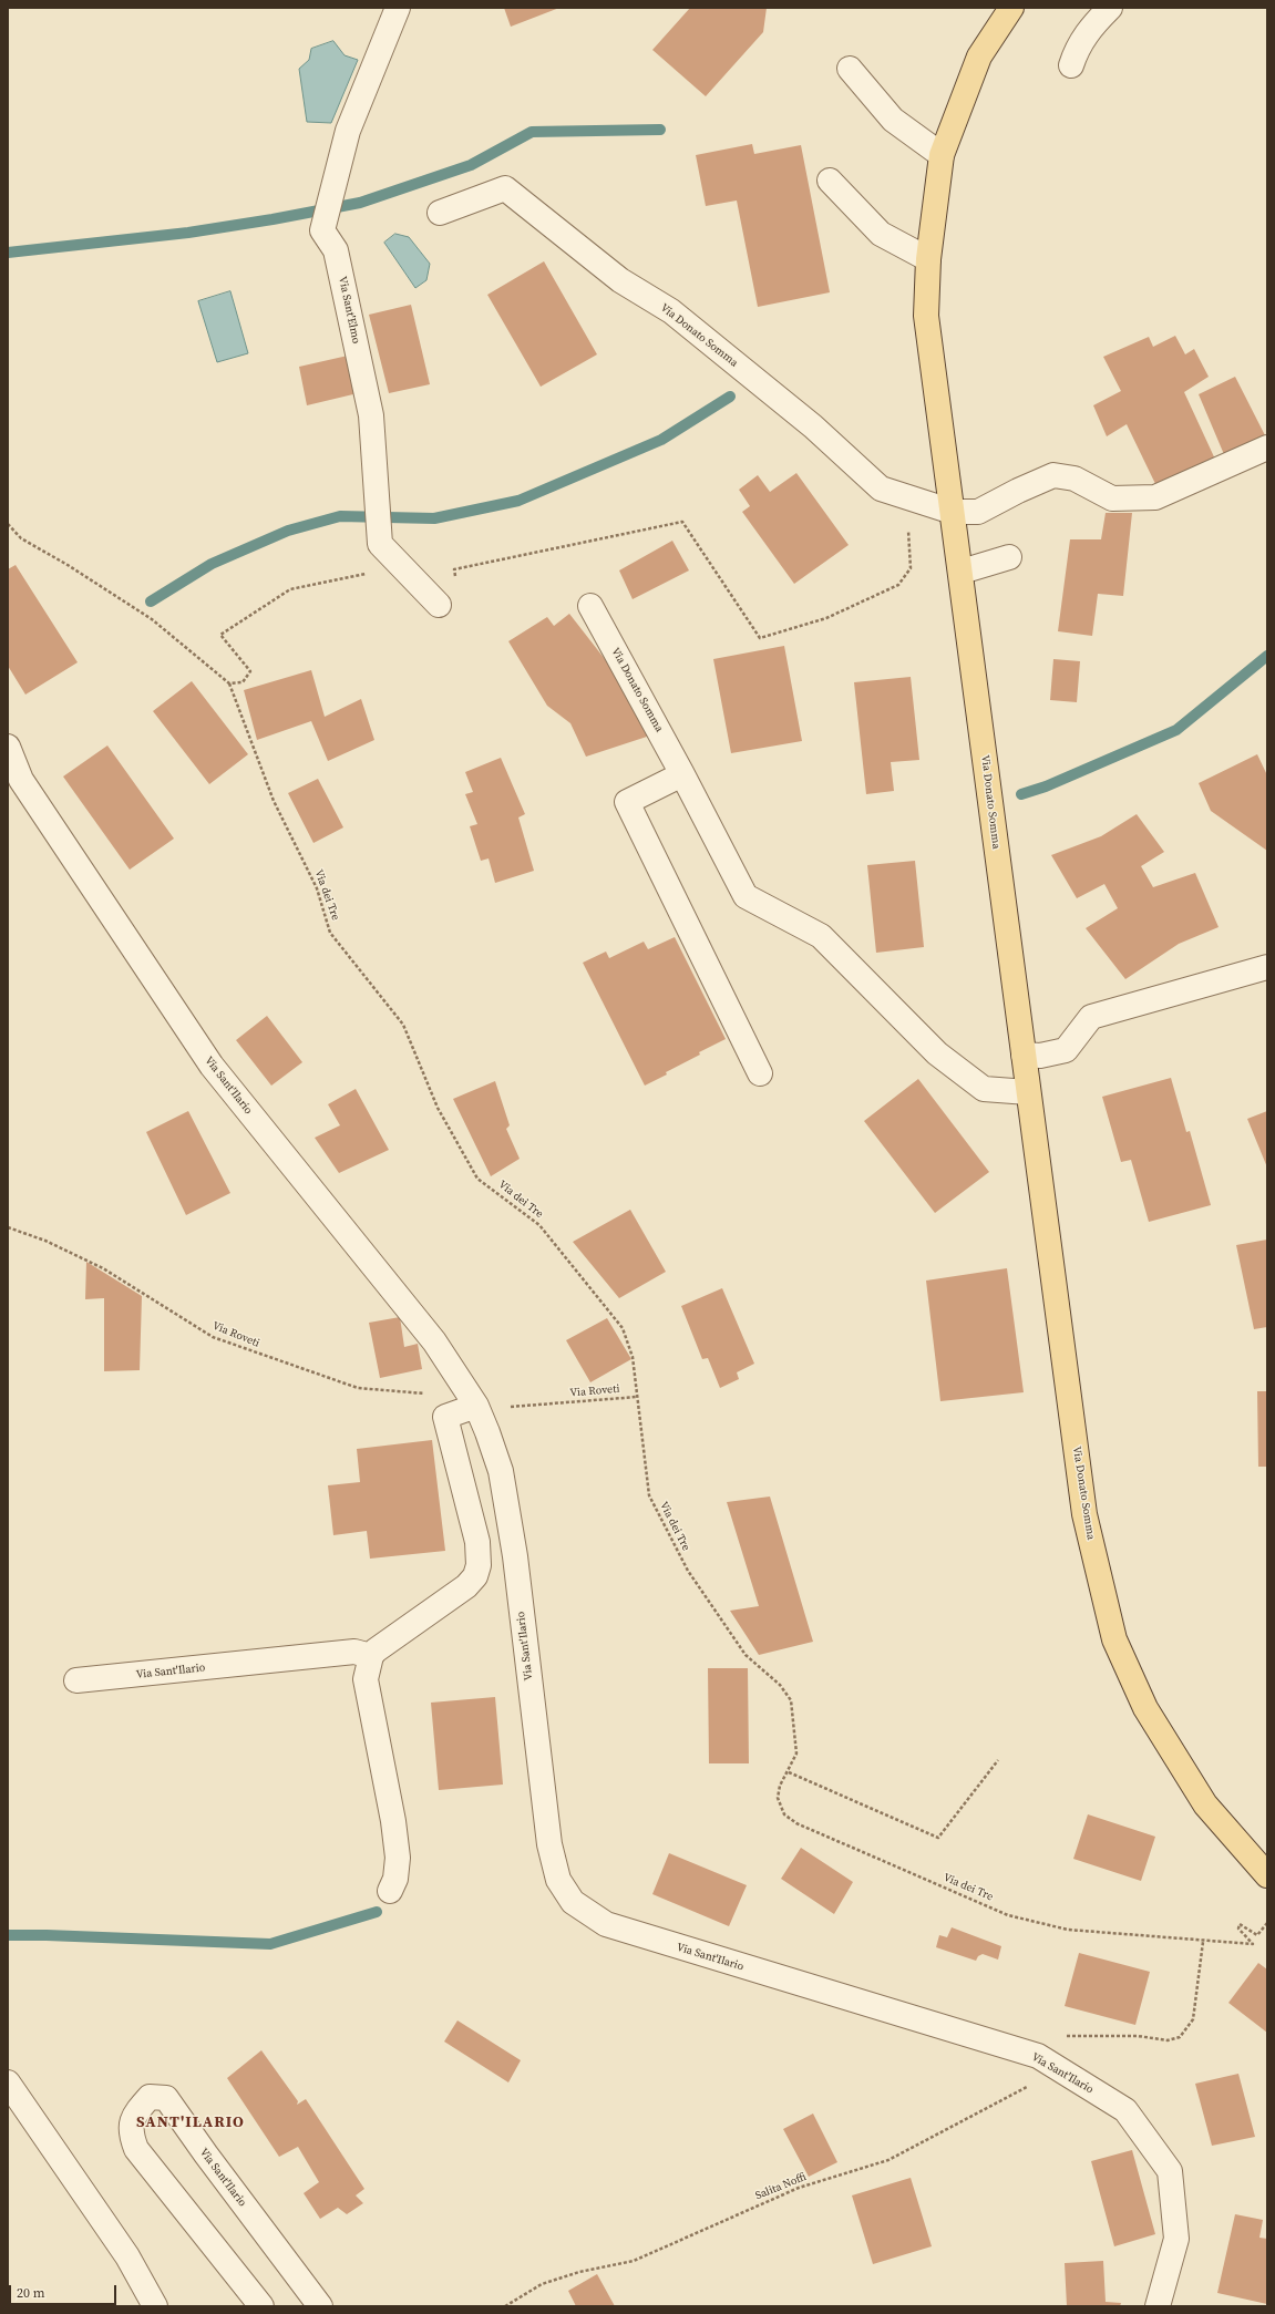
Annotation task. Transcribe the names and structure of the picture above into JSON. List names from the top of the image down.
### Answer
{
  "streets": {
    "main road": ["Via Donato Somma"],
    "street": ["Via Sant'Elmo", "Via Sant'Ilario"],
    "path": ["Via dei Tre", "Via Roveti", "Salita Noffi"]
  },
  "crossings": [
    ["Via dei Tre", "Via Roveti"],
    ["Via Sant'Ilario", "Salita Noffi"]
  ],
  "districts": ["SANT'ILARIO"],
  "scale_bar": "20 m"
}
